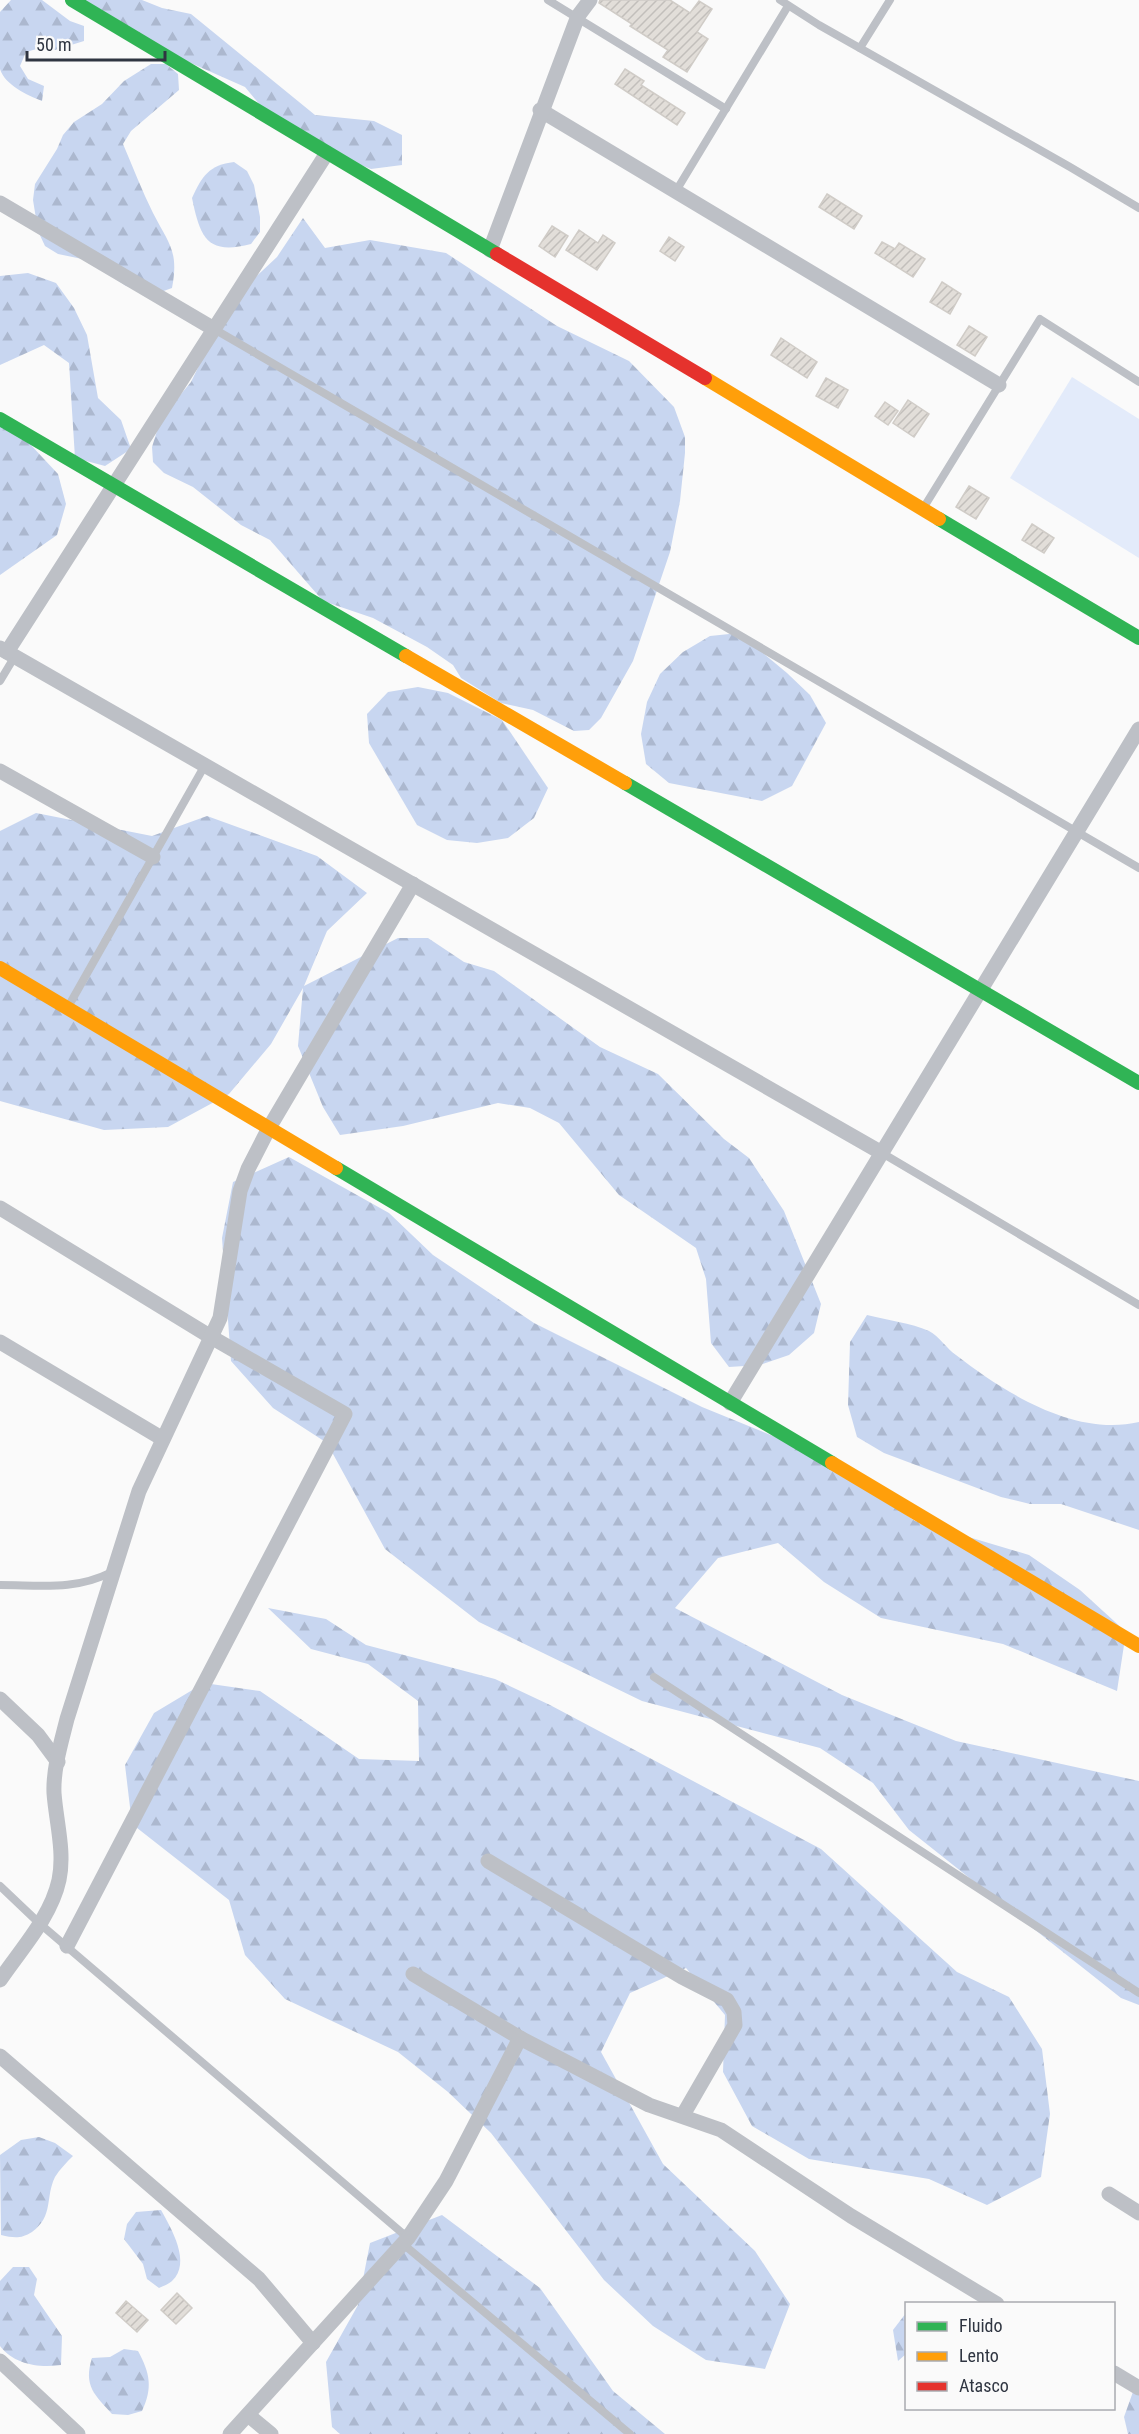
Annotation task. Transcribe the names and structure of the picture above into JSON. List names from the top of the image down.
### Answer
{
  "legend": ["Fluido", "Lento", "Atasco"],
  "scale_bar": "50 m"
}
